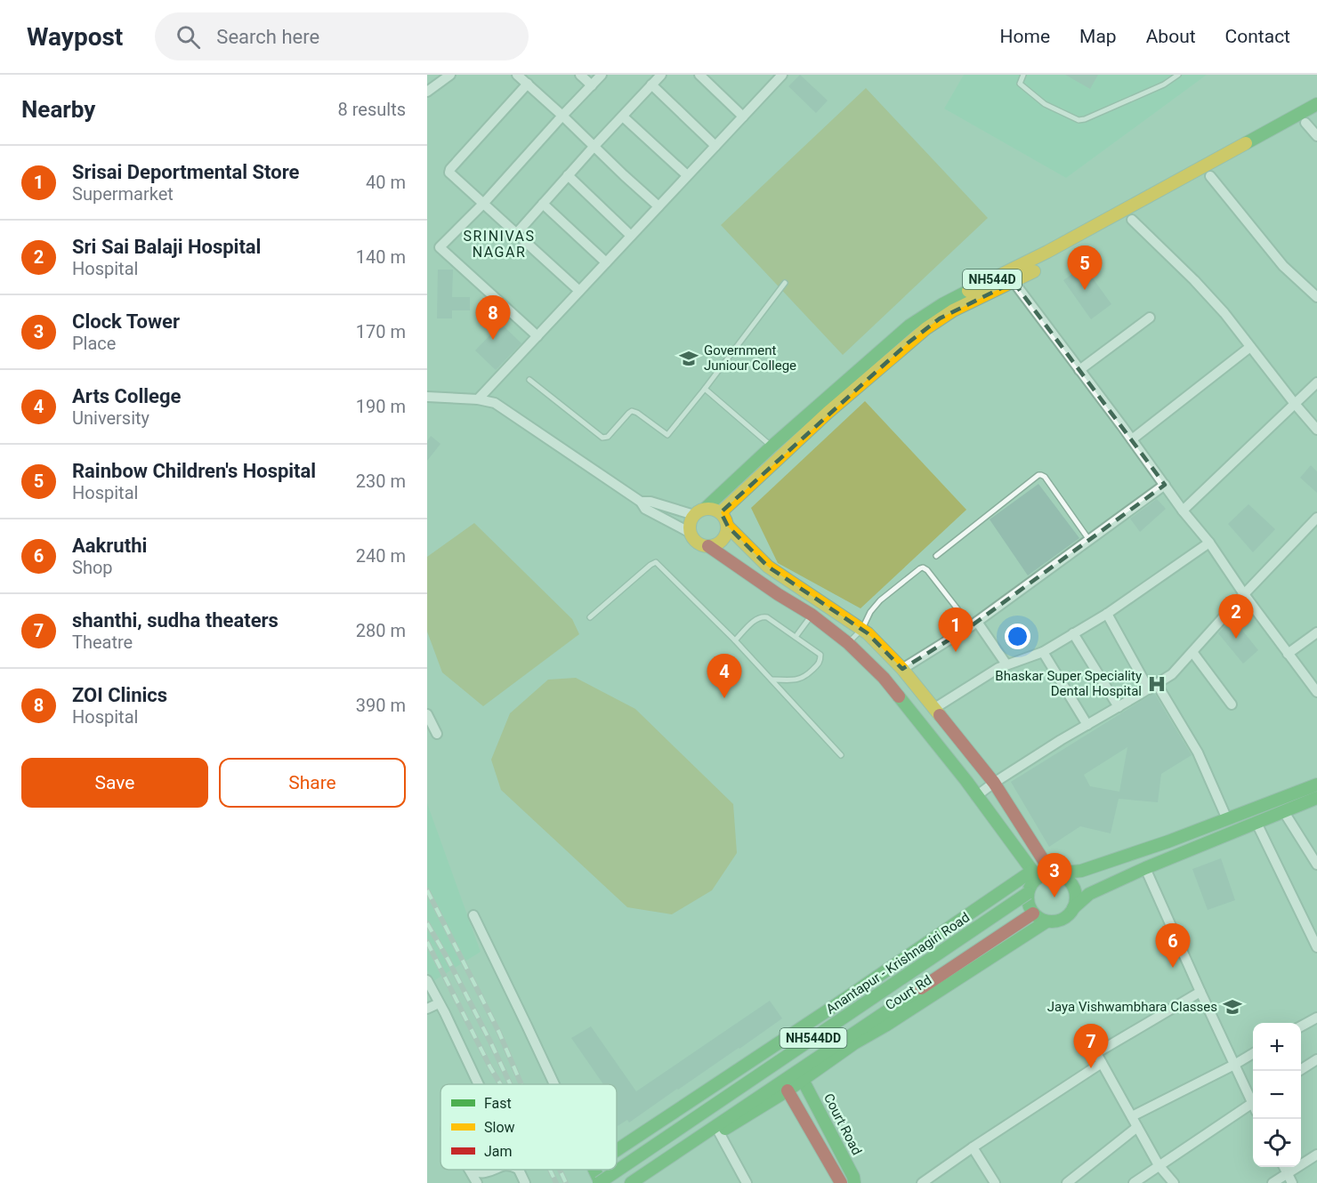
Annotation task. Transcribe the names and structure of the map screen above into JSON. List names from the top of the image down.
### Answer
{
  "streets": {
    "main road": [
      "NH544D",
      "Anantapur - Krishnagiri Road",
      "Court Rd",
      "NH544DD",
      "Court Road"
    ]
  },
  "crossings": [
    ["Anantapur - Krishnagiri Road", "Court Rd"],
    ["Anantapur - Krishnagiri Road", "NH544DD"],
    ["Court Rd", "NH544DD"],
    ["Court Rd", "Court Road"]
  ],
  "districts": ["SRINIVAS NAGAR"],
  "places": {
    "school or university": ["Government Juniour College", "Jaya Vishwambhara Classes"],
    "hospital": ["Bhaskar Super Speciality Dental Hospital"]
  },
  "legend": ["Fast", "Slow", "Jam"],
  "page": {
    "header": "Waypost",
    "search": "Search here",
    "nav": [
      "Home",
      "Map",
      "About",
      "Contact"
    ],
    "heading": ["Nearby", "8 results"],
    "list": [
      {
        "mark": "1",
        "name": "Srisai Deportmental Store",
        "note": "Supermarket",
        "value": "40 m"
      },
      {
        "mark": "2",
        "name": "Sri Sai Balaji Hospital",
        "note": "Hospital",
        "value": "140 m"
      },
      {
        "mark": "3",
        "name": "Clock Tower",
        "note": "Place",
        "value": "170 m"
      },
      {
        "mark": "4",
        "name": "Arts College",
        "note": "University",
        "value": "190 m"
      },
      {
        "mark": "5",
        "name": "Rainbow Children's Hospital",
        "note": "Hospital",
        "value": "230 m"
      },
      {
        "mark": "6",
        "name": "Aakruthi",
        "note": "Shop",
        "value": "240 m"
      },
      {
        "mark": "7",
        "name": "shanthi, sudha theaters",
        "note": "Theatre",
        "value": "280 m"
      },
      {
        "mark": "8",
        "name": "ZOI Clinics",
        "note": "Hospital",
        "value": "390 m"
      }
    ],
    "pins": [
      "5",
      "8",
      "2",
      "1",
      "4",
      "3",
      "6",
      "7"
    ],
    "buttons": ["Save", "Share"],
    "map_buttons": ["+", "−"]
  }
}
